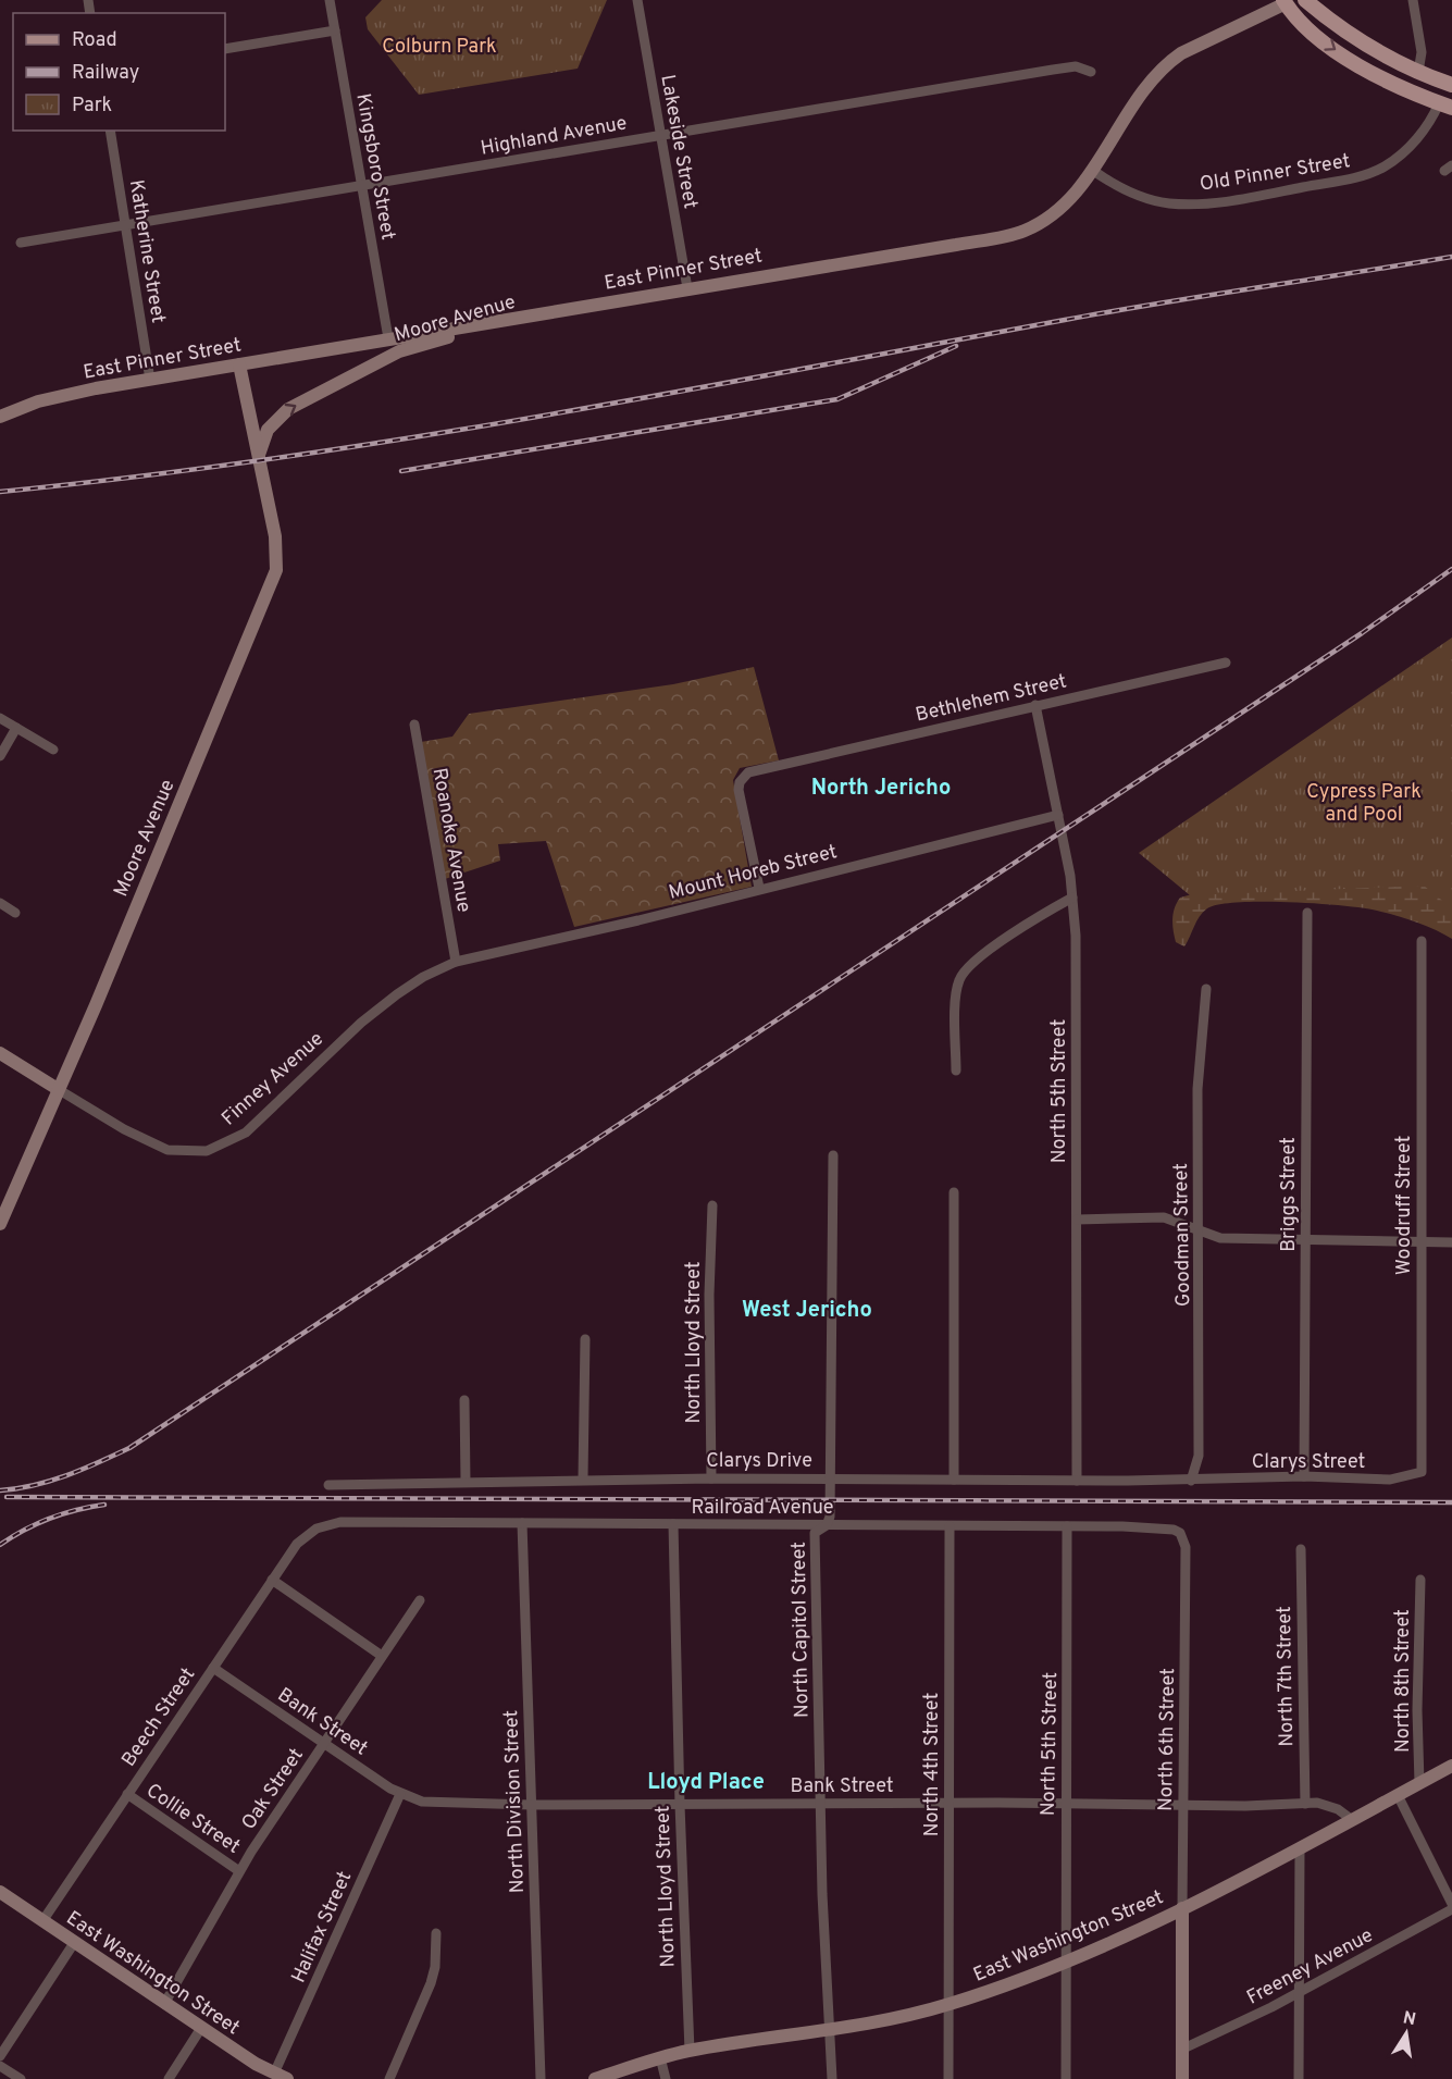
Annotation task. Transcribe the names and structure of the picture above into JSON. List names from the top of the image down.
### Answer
{
  "streets": {
    "main road": [
      "East Pinner Street",
      "Moore Avenue",
      "Finney Avenue",
      "East Washington Street"
    ],
    "street": [
      "Highland Avenue",
      "Lakeside Street",
      "Kingsboro Street",
      "Old Pinner Street",
      "Katherine Street",
      "Bethlehem Street",
      "Roanoke Avenue",
      "Mount Horeb Street",
      "North 5th Street",
      "Briggs Street",
      "Woodruff Street",
      "Goodman Street",
      "North Lloyd Street",
      "Clarys Drive",
      "Clarys Street",
      "Railroad Avenue",
      "North Capitol Street",
      "North 7th Street",
      "North 8th Street",
      "Beech Street",
      "Bank Street",
      "North 6th Street",
      "North 4th Street",
      "Oak Street",
      "North Division Street",
      "Collie Street",
      "Halifax Street",
      "Freeney Avenue"
    ]
  },
  "crossings": [
    ["Highland Avenue", "Lakeside Street"],
    ["Highland Avenue", "Kingsboro Street"],
    ["Highland Avenue", "Katherine Street"],
    ["Lakeside Street", "East Pinner Street"],
    ["Kingsboro Street", "East Pinner Street"],
    ["Old Pinner Street", "East Pinner Street"],
    ["Katherine Street", "East Pinner Street"],
    ["East Pinner Street", "Moore Avenue"],
    ["Moore Avenue", "Finney Avenue"],
    ["Bethlehem Street", "Mount Horeb Street"],
    ["Bethlehem Street", "North 5th Street"],
    ["Roanoke Avenue", "Mount Horeb Street"],
    ["Roanoke Avenue", "Finney Avenue"],
    ["Mount Horeb Street", "Finney Avenue"],
    ["Mount Horeb Street", "North 5th Street"],
    ["North 5th Street", "Clarys Drive"],
    ["North 5th Street", "Railroad Avenue"],
    ["North 5th Street", "Bank Street"],
    ["North 5th Street", "East Washington Street"],
    ["Briggs Street", "Clarys Street"],
    ["Woodruff Street", "Clarys Street"],
    ["Goodman Street", "Clarys Drive"],
    ["Goodman Street", "Clarys Street"],
    ["North Lloyd Street", "Clarys Drive"],
    ["North Lloyd Street", "Railroad Avenue"],
    ["North Lloyd Street", "Bank Street"],
    ["North Lloyd Street", "East Washington Street"],
    ["Clarys Drive", "Clarys Street"],
    ["Clarys Drive", "North Capitol Street"],
    ["Railroad Avenue", "North Capitol Street"],
    ["Railroad Avenue", "Beech Street"],
    ["Railroad Avenue", "North 6th Street"],
    ["Railroad Avenue", "North 4th Street"],
    ["Railroad Avenue", "North Division Street"],
    ["North Capitol Street", "Bank Street"],
    ["North Capitol Street", "East Washington Street"],
    ["North 7th Street", "Bank Street"],
    ["North 8th Street", "East Washington Street"],
    ["Beech Street", "Bank Street"],
    ["Beech Street", "Collie Street"],
    ["Beech Street", "East Washington Street"],
    ["Bank Street", "North 6th Street"],
    ["Bank Street", "North 4th Street"],
    ["Bank Street", "Oak Street"],
    ["Bank Street", "North Division Street"],
    ["Bank Street", "Halifax Street"],
    ["Bank Street", "East Washington Street"],
    ["North 6th Street", "East Washington Street"],
    ["North 4th Street", "East Washington Street"],
    ["Oak Street", "Collie Street"],
    ["Oak Street", "East Washington Street"],
    ["Halifax Street", "East Washington Street"]
  ],
  "districts": ["North Jericho", "West Jericho", "Lloyd Place"],
  "parks": ["Colburn Park", "Cypress Park and Pool"],
  "legend": ["Road", "Railway", "Park"],
  "north": "top"
}
